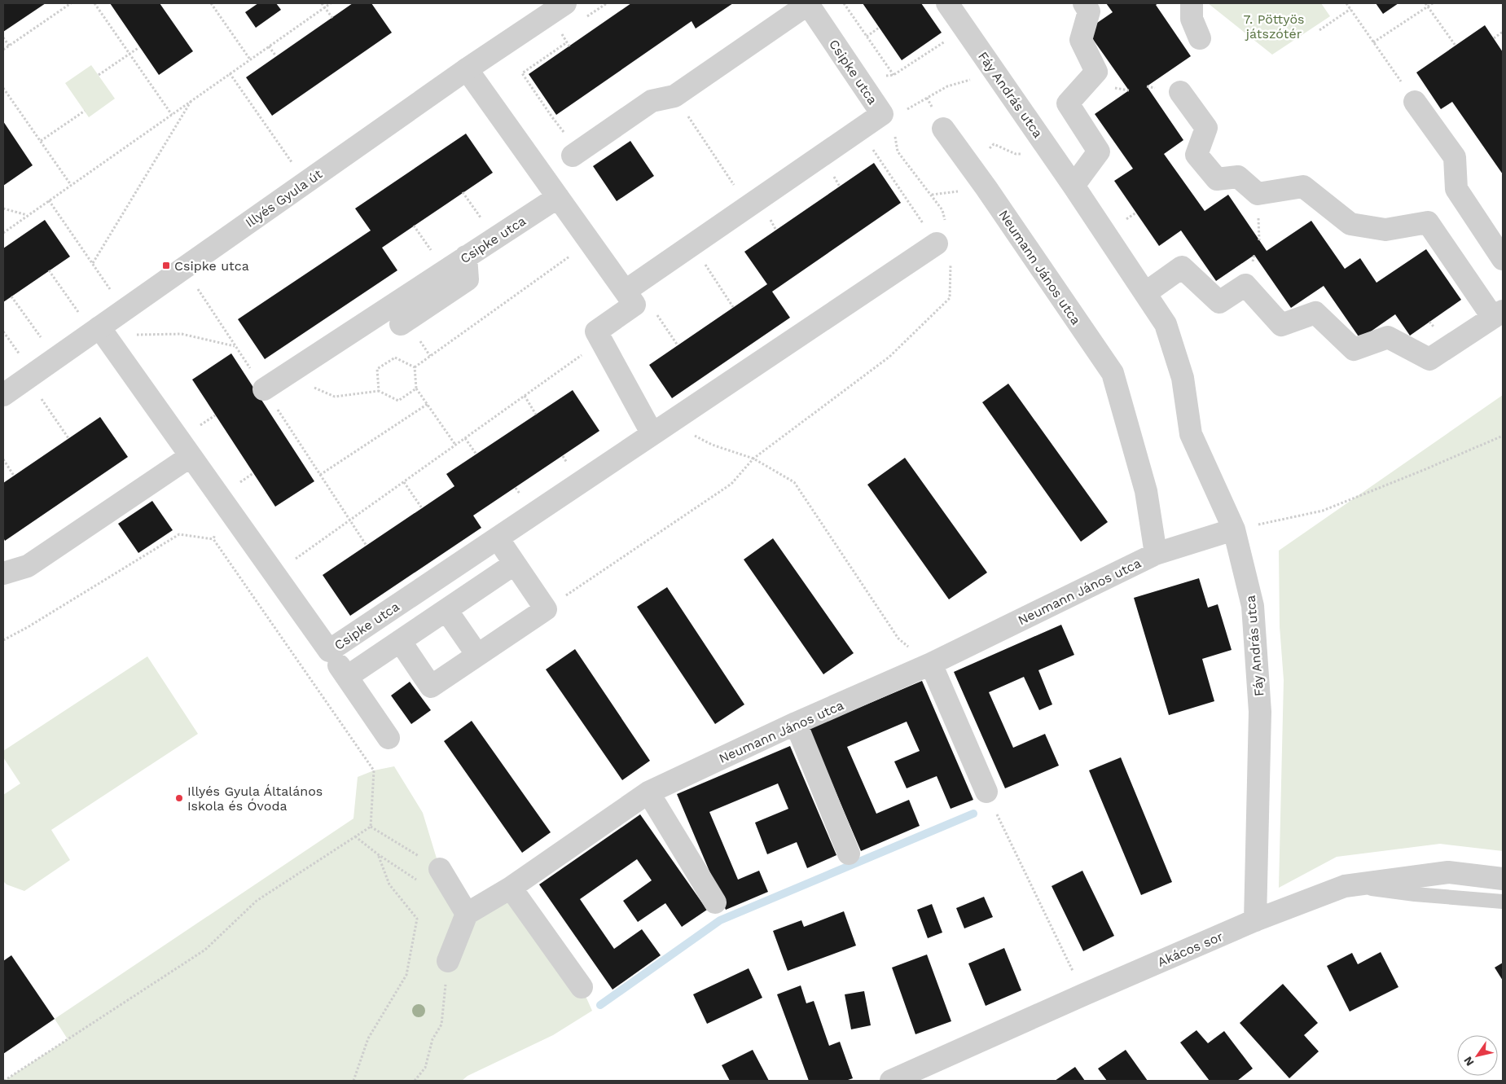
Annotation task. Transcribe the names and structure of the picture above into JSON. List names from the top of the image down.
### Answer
{
  "streets": {
    "street": [
      "Csipke utca",
      "Fáy András utca",
      "Illyés Gyula út",
      "Neumann János utca",
      "Akácos sor"
    ]
  },
  "crossings": [
    ["Csipke utca", "Illyés Gyula út"],
    ["Fáy András utca", "Neumann János utca"],
    ["Fáy András utca", "Akácos sor"]
  ],
  "parks": ["7. Pöttyös játszótér"],
  "places": {
    "transit": ["Csipke utca"],
    "other": ["Illyés Gyula Általános Iskola és Óvoda"]
  },
  "north": "bottom left"
}
